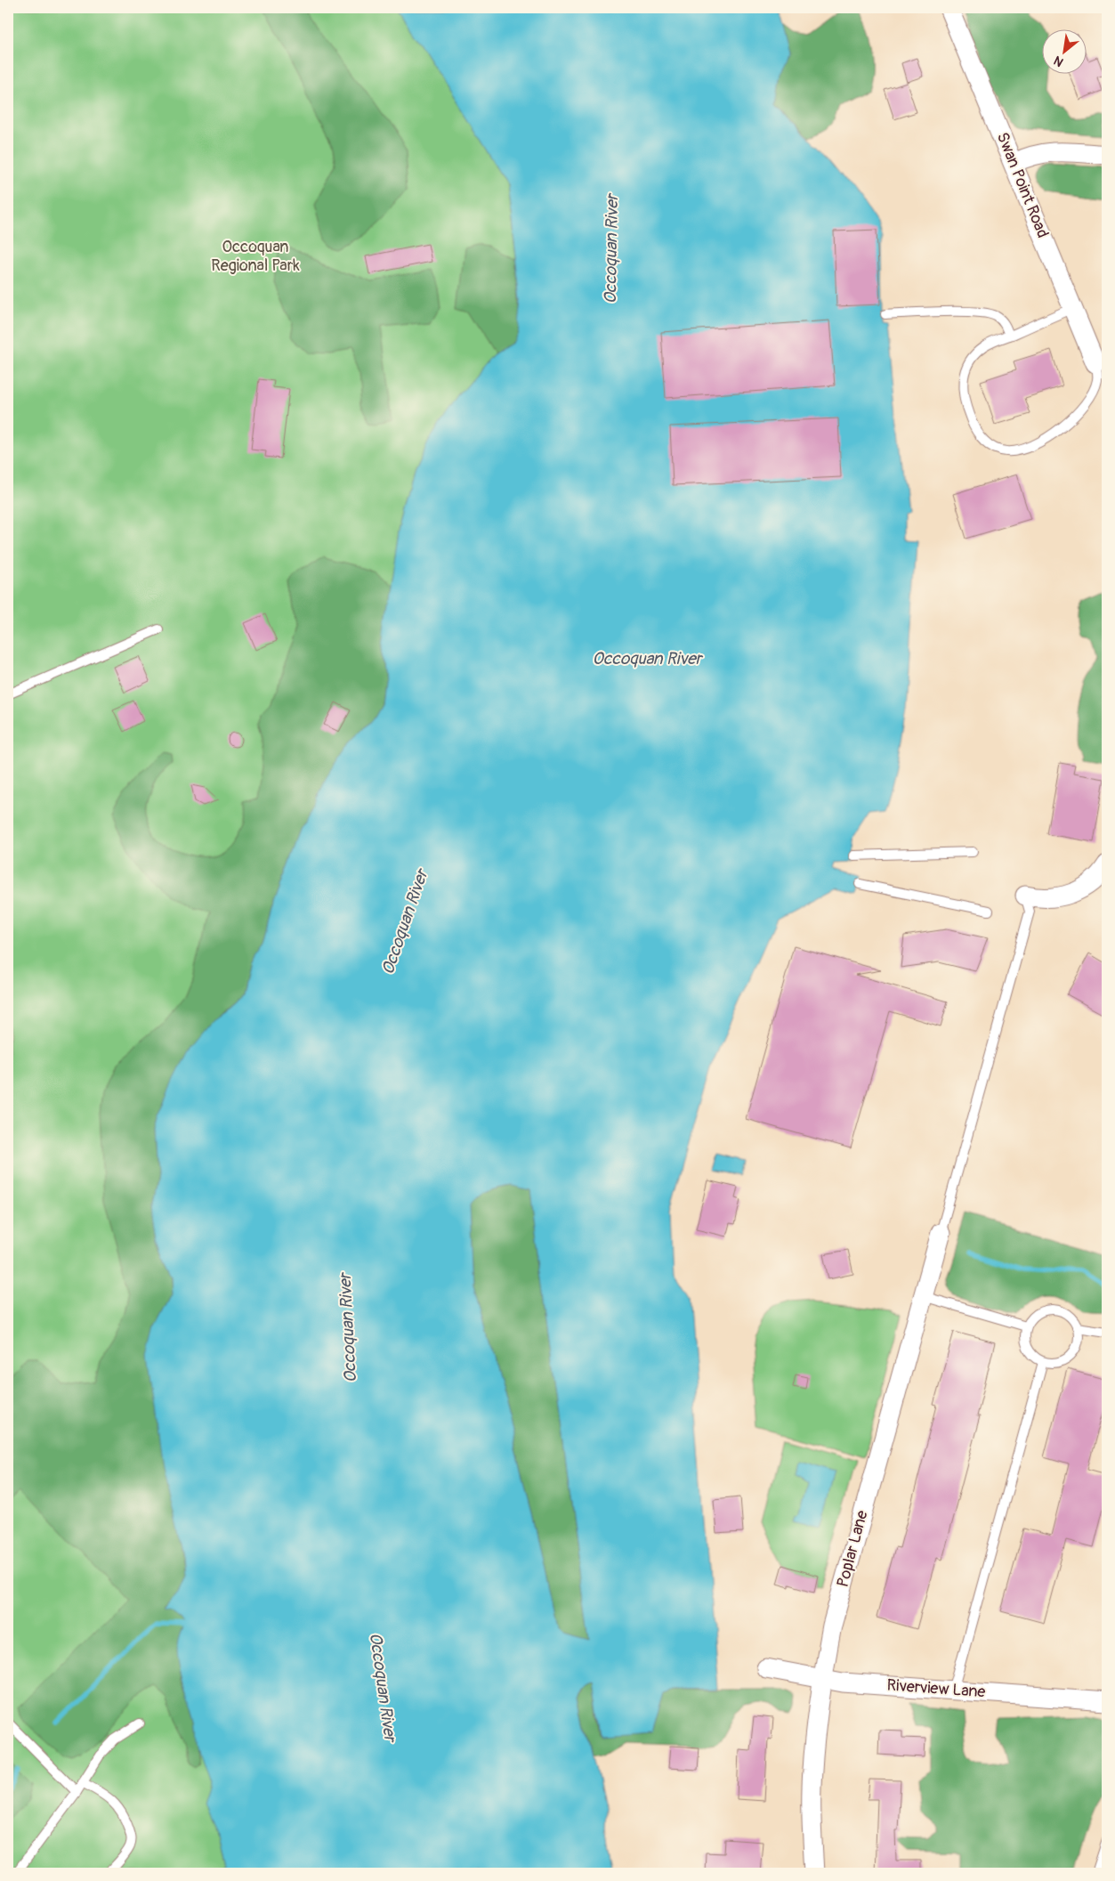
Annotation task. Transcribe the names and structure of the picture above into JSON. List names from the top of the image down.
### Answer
{
  "streets": {
    "street": ["Swan Point Road", "Poplar Lane", "Riverview Lane"]
  },
  "crossings": [
    ["Poplar Lane", "Riverview Lane"]
  ],
  "water": ["Occoquan River"],
  "parks": ["Occoquan Regional Park"],
  "north": "bottom left"
}
